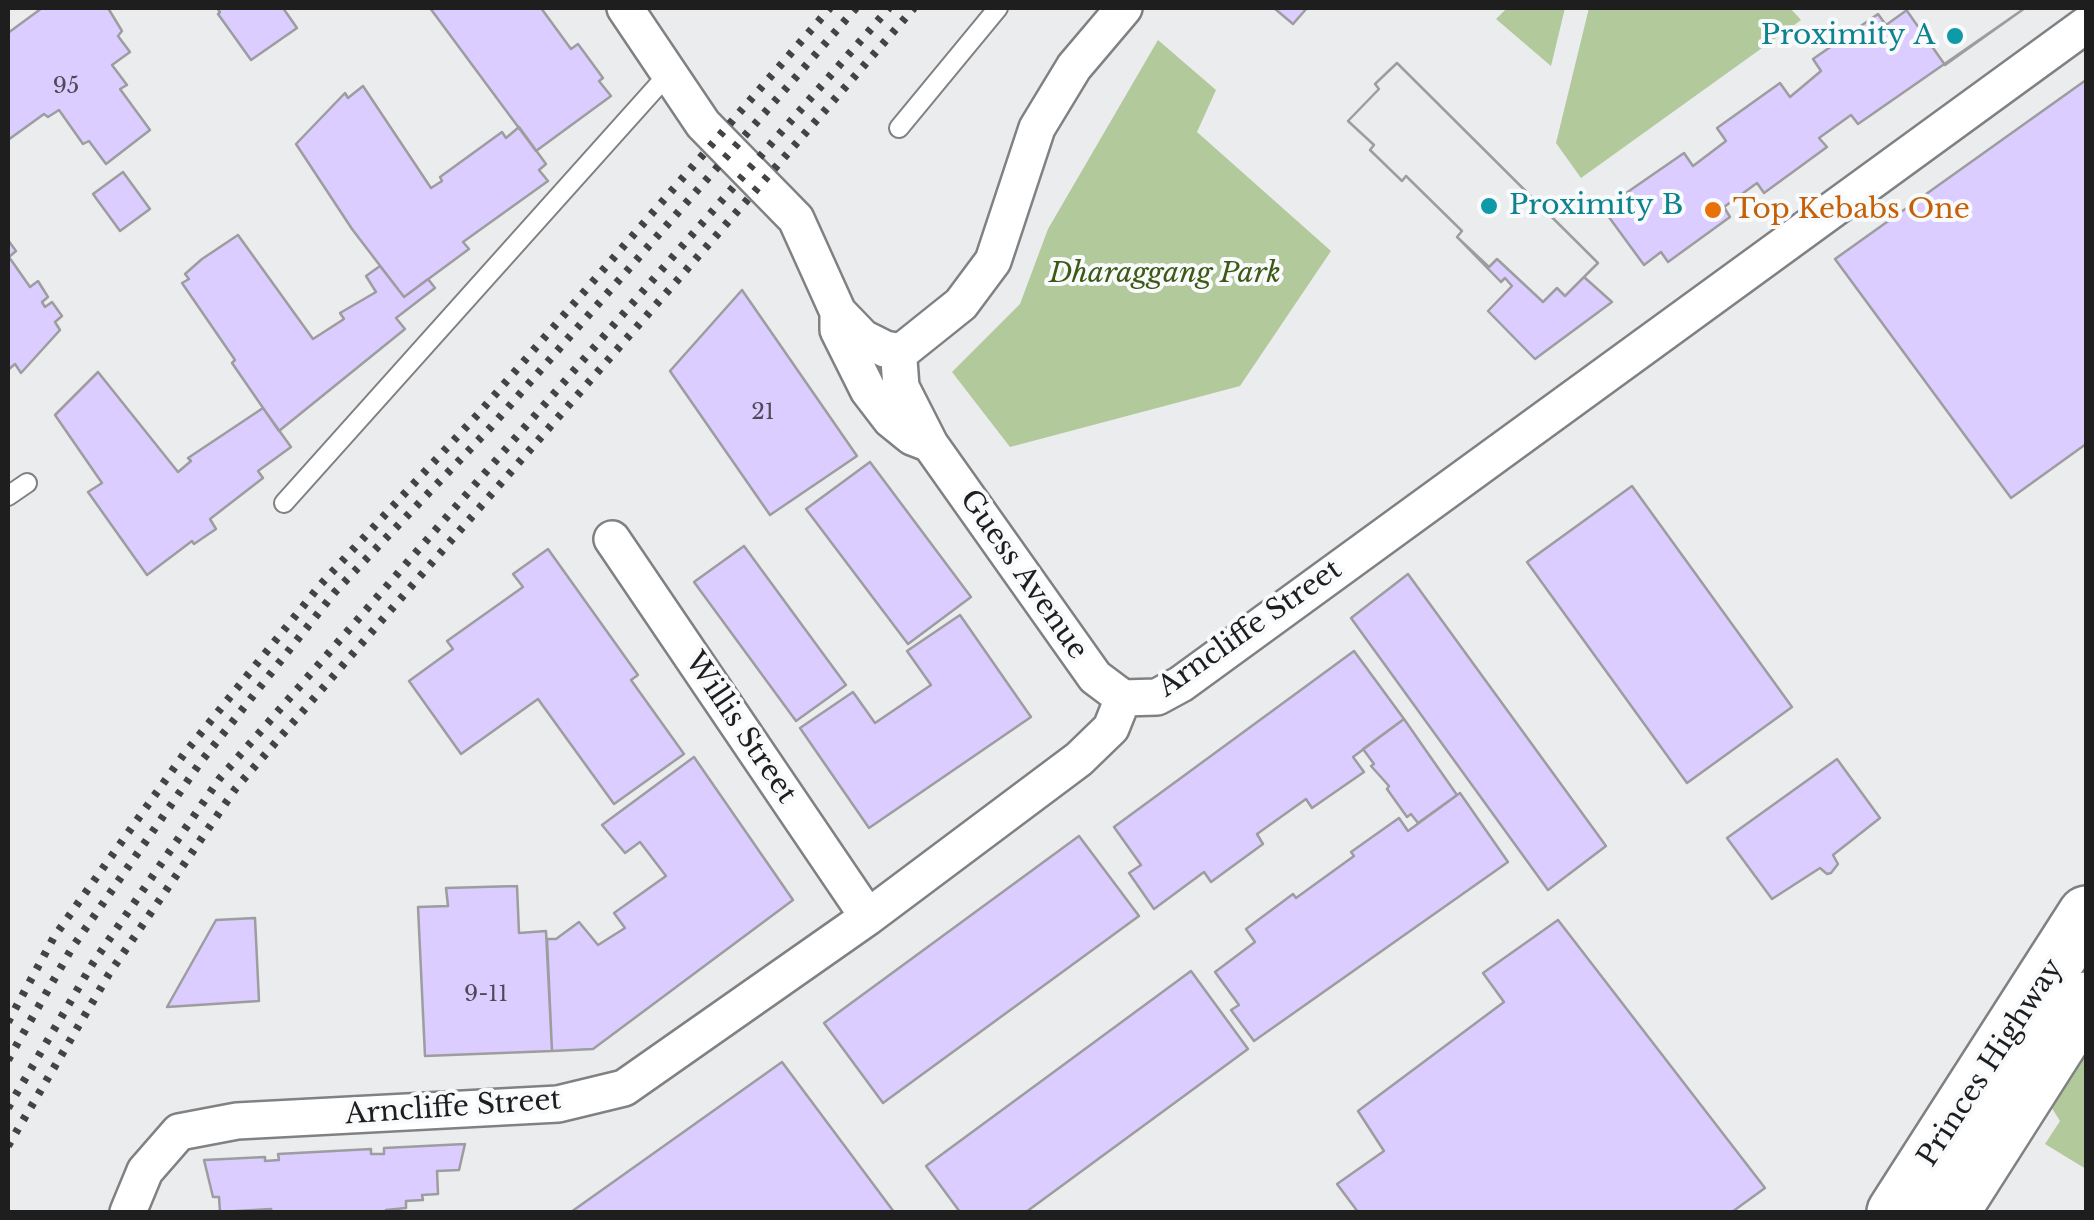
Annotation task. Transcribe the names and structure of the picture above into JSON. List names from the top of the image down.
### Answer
{
  "streets": {
    "highway": ["Princes Highway"],
    "street": ["Guess Avenue", "Arncliffe Street", "Willis Street"]
  },
  "crossings": [
    ["Guess Avenue", "Arncliffe Street"],
    ["Arncliffe Street", "Willis Street"]
  ],
  "parks": ["Dharaggang Park"],
  "places": ["Proximity A", "Proximity B", "Top Kebabs One"],
  "house_numbers": ["95", "21", "9-11"]
}
